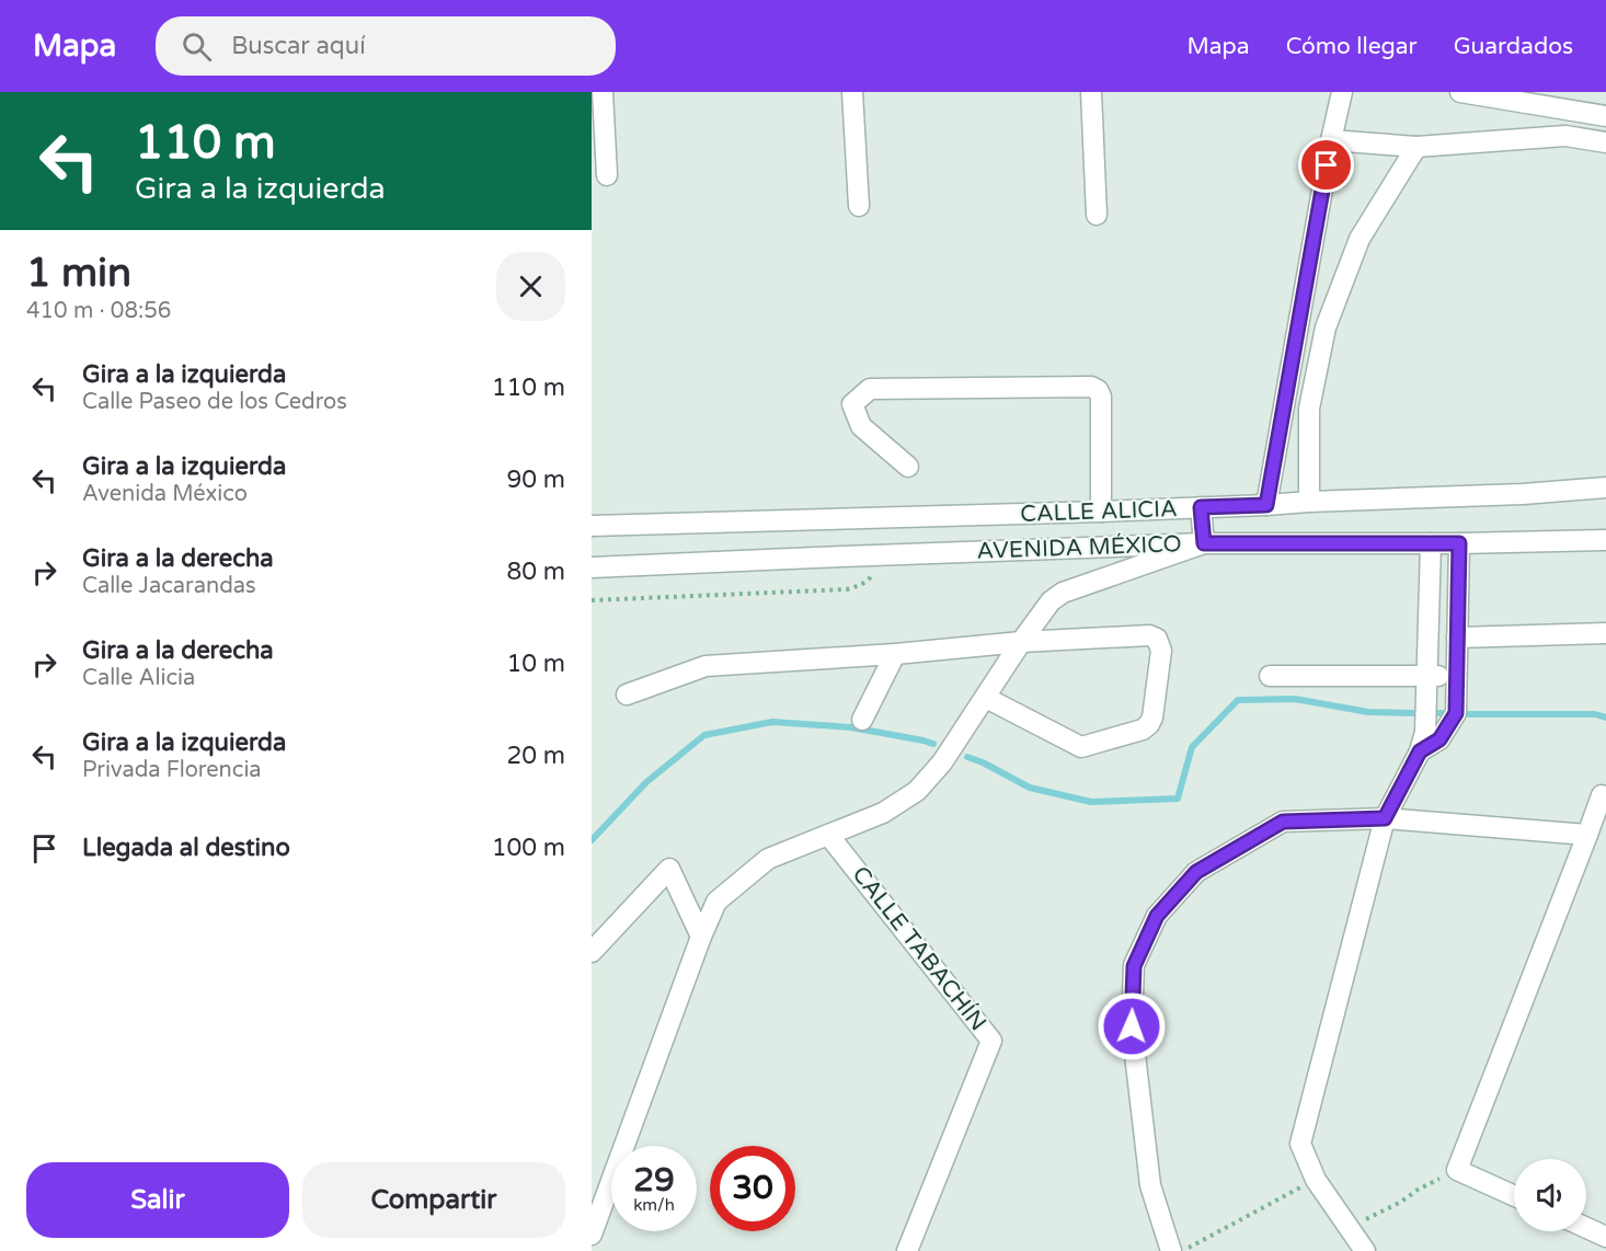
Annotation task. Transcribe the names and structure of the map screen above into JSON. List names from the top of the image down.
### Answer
{
  "streets": {
    "street": ["CALLE ALICIA", "AVENIDA MÉXICO", "CALLE TABACHÍN"]
  },
  "page": {
    "header": "Mapa",
    "search": "Buscar aquí",
    "nav": ["Mapa", "Cómo llegar", "Guardados"],
    "turn": ["110 m", "Gira a la izquierda"],
    "heading": ["1 min", "410 m · 08:56"],
    "list": [
      {
        "name": "Gira a la izquierda",
        "note": "Calle Paseo de los Cedros",
        "value": "110 m"
      },
      {
        "name": "Gira a la izquierda",
        "note": "Avenida México",
        "value": "90 m"
      },
      {
        "name": "Gira a la derecha",
        "note": "Calle Jacarandas",
        "value": "80 m"
      },
      {
        "name": "Gira a la derecha",
        "note": "Calle Alicia",
        "value": "10 m"
      },
      {
        "name": "Gira a la izquierda",
        "note": "Privada Florencia",
        "value": "20 m"
      },
      {
        "name": "Llegada al destino",
        "value": "100 m"
      }
    ],
    "speed": "29 km/h",
    "limit": "30",
    "buttons": ["Salir", "Compartir"]
  }
}
